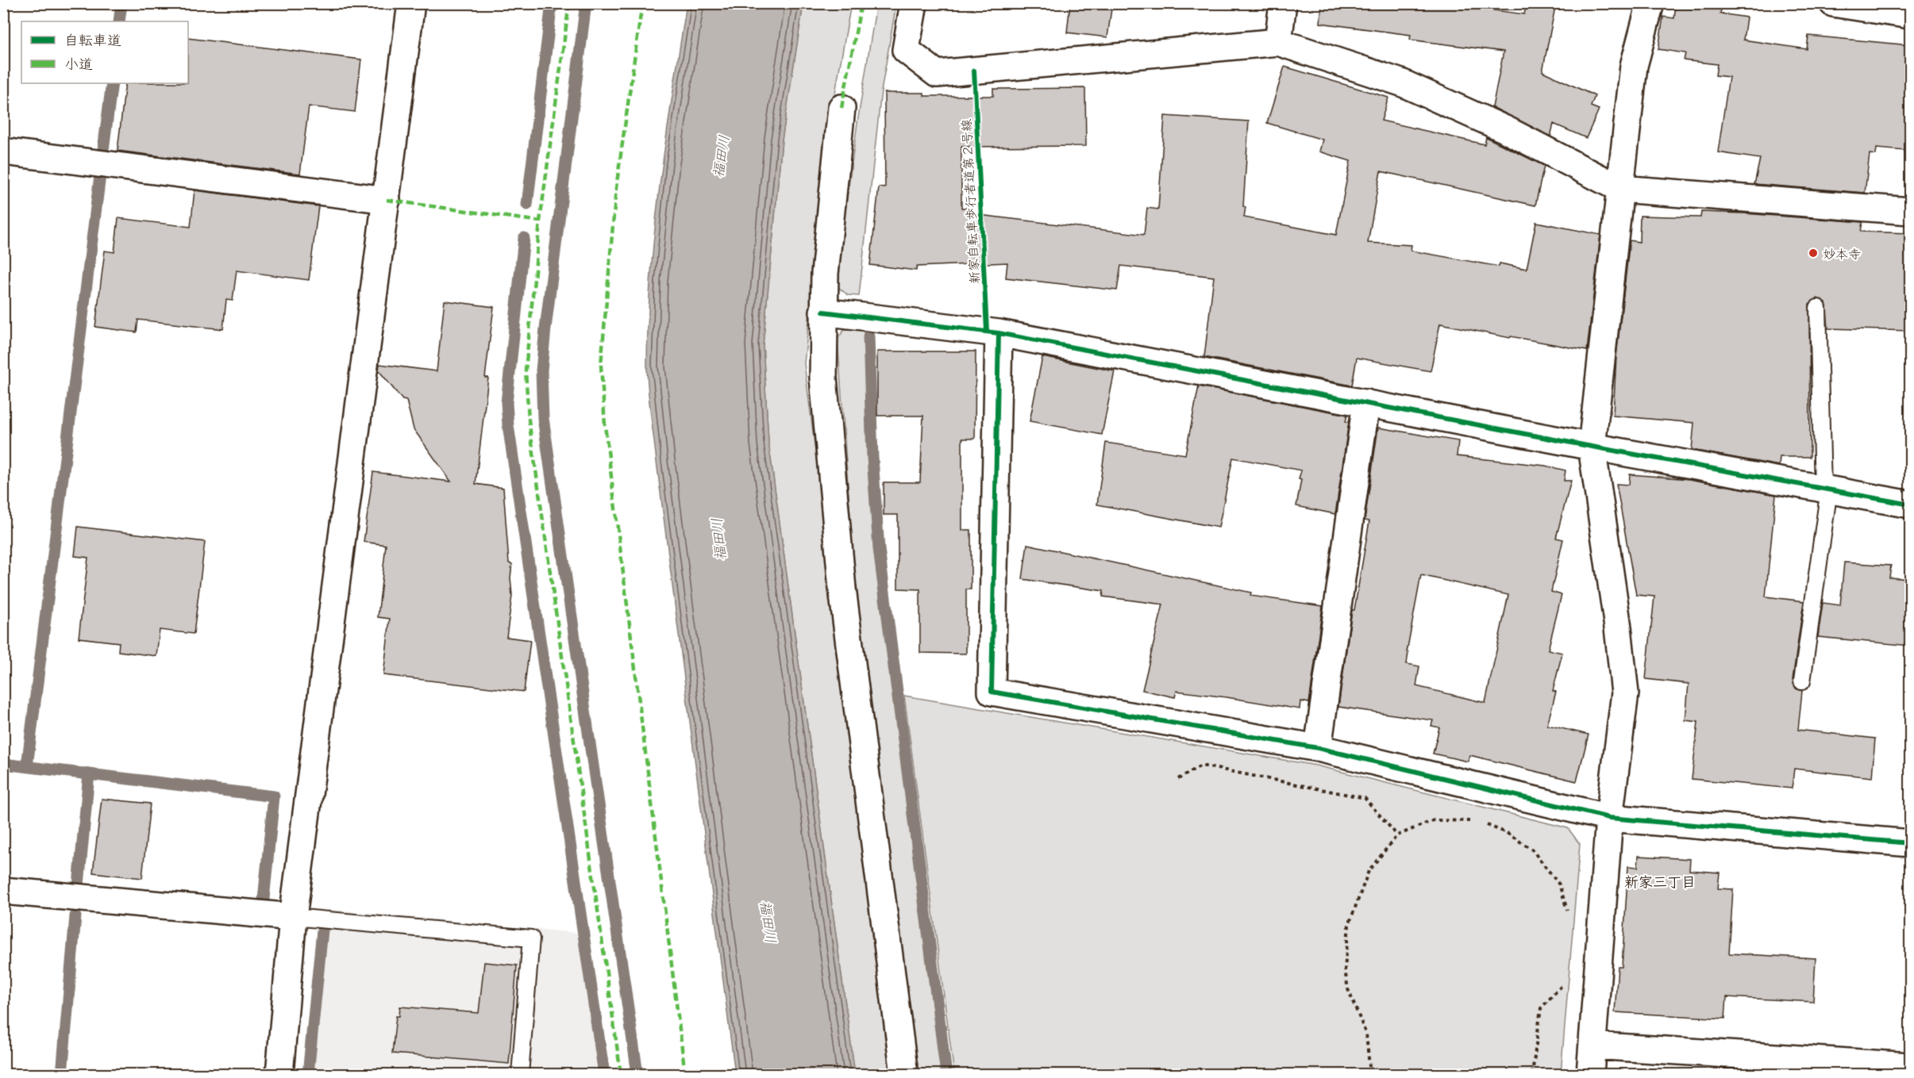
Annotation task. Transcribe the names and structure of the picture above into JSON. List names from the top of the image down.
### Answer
{
  "streets": {
    "cycle path": ["新家自転車歩行者道第２号線"]
  },
  "districts": ["新家三丁目"],
  "water": ["福田川"],
  "places": ["妙本寺"],
  "legend": ["自転車道", "小道"]
}
